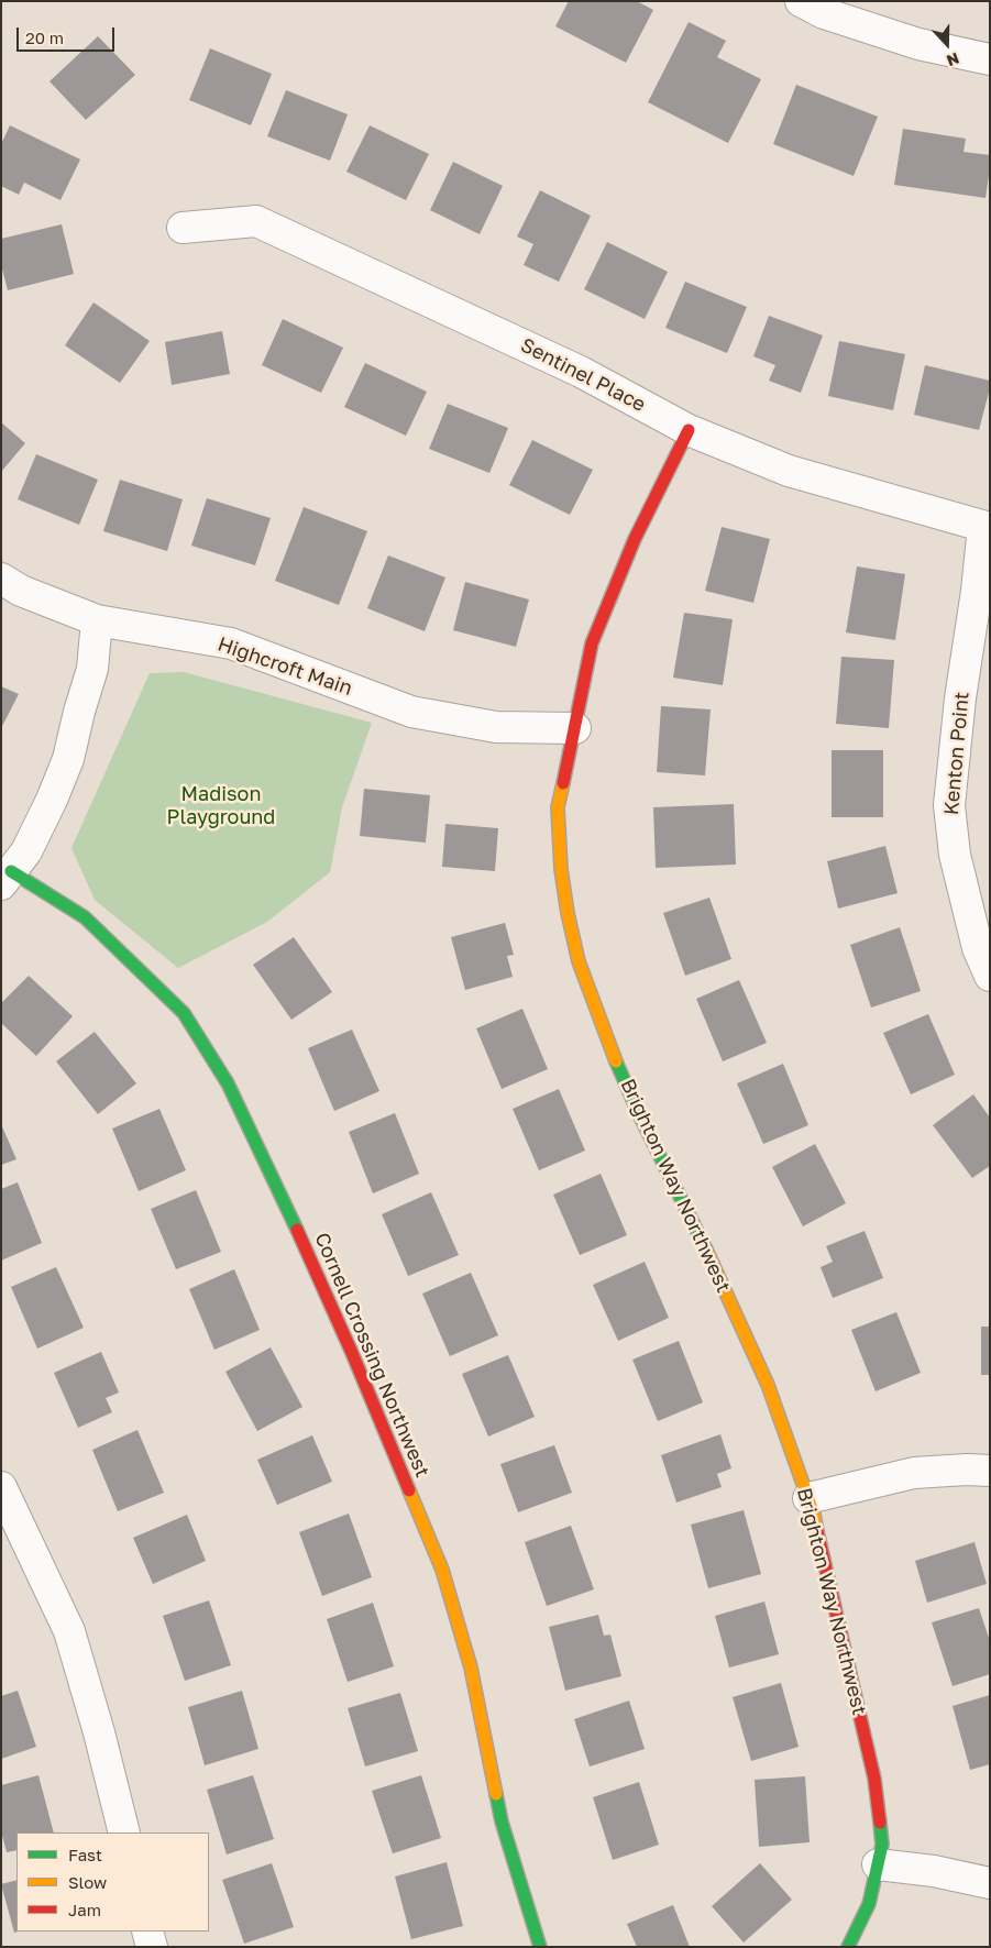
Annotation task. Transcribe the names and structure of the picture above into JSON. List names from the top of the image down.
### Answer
{
  "streets": {
    "street": [
      "Sentinel Place",
      "Highcroft Main",
      "Kenton Point",
      "Brighton Way Northwest",
      "Cornell Crossing Northwest"
    ]
  },
  "crossings": [
    ["Sentinel Place", "Kenton Point"],
    ["Sentinel Place", "Brighton Way Northwest"],
    ["Highcroft Main", "Brighton Way Northwest"]
  ],
  "parks": ["Madison Playground"],
  "legend": ["Fast", "Slow", "Jam"],
  "scale_bar": "20 m",
  "north": "bottom"
}
